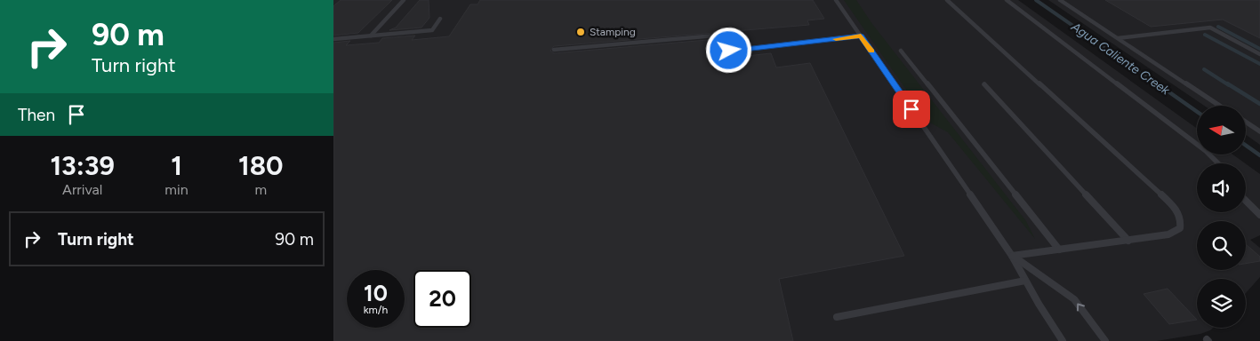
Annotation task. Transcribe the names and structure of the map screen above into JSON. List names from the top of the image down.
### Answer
{
  "water": ["Agua Caliente Creek"],
  "places": ["Stamping"],
  "north": "left",
  "page": {
    "turn": ["90 m", "Turn right"],
    "then": "Then",
    "eta": [
      "13:39",
      "Arrival",
      "1",
      "min",
      "180",
      "m"
    ],
    "list": [
      {
        "name": "Turn right",
        "value": "90 m"
      }
    ],
    "speed": "10 km/h",
    "limit": "20"
  }
}
